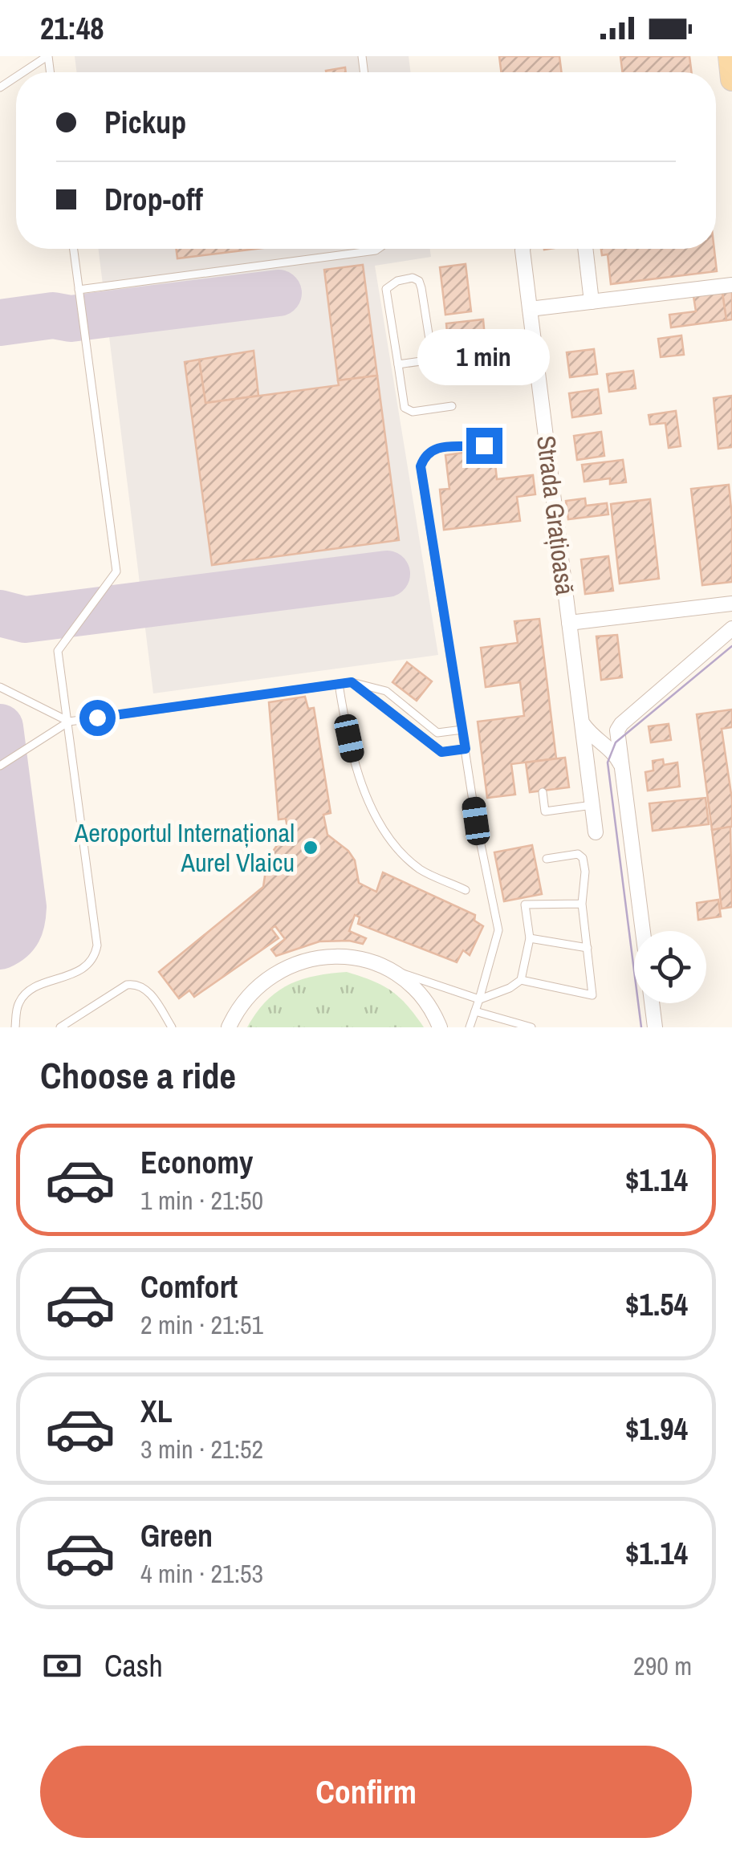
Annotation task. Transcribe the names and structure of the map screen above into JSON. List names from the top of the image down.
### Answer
{
  "streets": {
    "street": ["Strada Grațioasă"]
  },
  "places": ["Aeroportul Internațional Aurel Vlaicu"],
  "page": {
    "status": "21:48",
    "banner": ["Pickup", "Drop-off"],
    "bubble": "1 min",
    "heading": "Choose a ride",
    "list": [
      {
        "name": "Economy",
        "note": "1 min · 21:50",
        "value": "$1.14"
      },
      {
        "name": "Comfort",
        "note": "2 min · 21:51",
        "value": "$1.54"
      },
      {
        "name": "XL",
        "note": "3 min · 21:52",
        "value": "$1.94"
      },
      {
        "name": "Green",
        "note": "4 min · 21:53",
        "value": "$1.14"
      }
    ],
    "pay": ["Cash", "290 m"],
    "buttons": "Confirm"
  }
}
